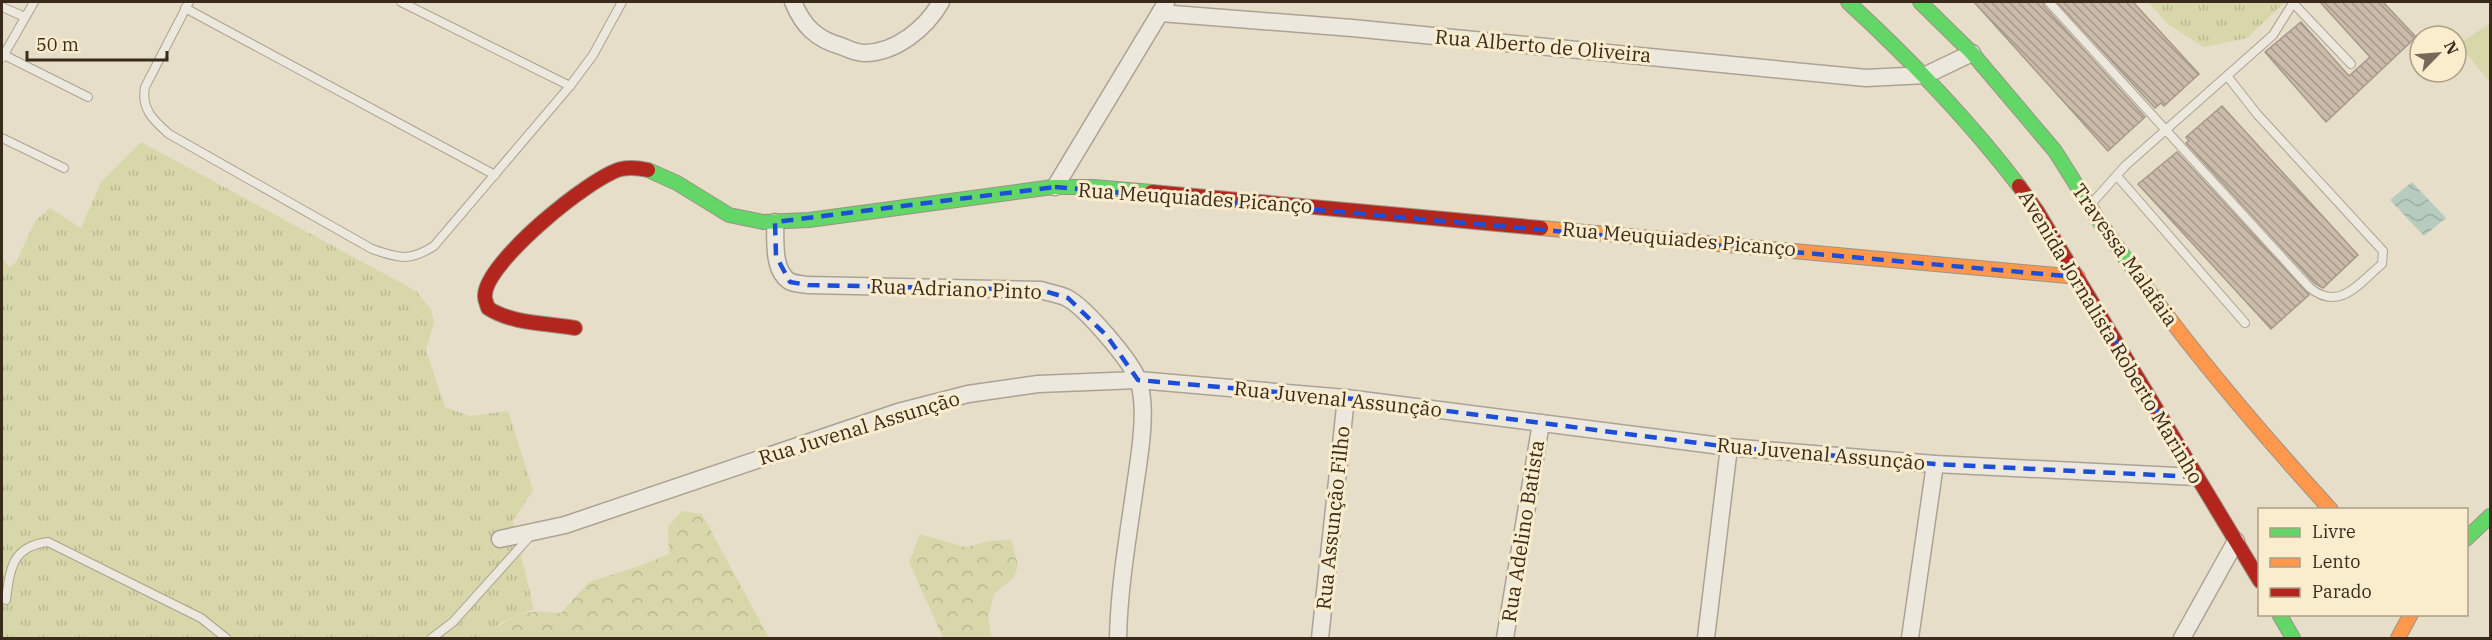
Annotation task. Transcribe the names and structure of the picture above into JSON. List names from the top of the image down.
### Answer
{
  "streets": {
    "street": [
      "Rua Alberto de Oliveira",
      "Rua Meuquiades Picanço",
      "Travessa Malafaia",
      "Rua Adriano Pinto",
      "Avenida Jornalista Roberto Marinho",
      "Rua Juvenal Assunção",
      "Rua Assunção Filho",
      "Rua Adelino Batista"
    ]
  },
  "crossings": [
    ["Rua Alberto de Oliveira", "Avenida Jornalista Roberto Marinho"],
    ["Rua Meuquiades Picanço", "Rua Adriano Pinto"],
    ["Rua Meuquiades Picanço", "Avenida Jornalista Roberto Marinho"],
    ["Rua Adriano Pinto", "Rua Juvenal Assunção"],
    ["Avenida Jornalista Roberto Marinho", "Rua Juvenal Assunção"],
    ["Rua Juvenal Assunção", "Rua Assunção Filho"],
    ["Rua Juvenal Assunção", "Rua Adelino Batista"]
  ],
  "legend": ["Livre", "Lento", "Parado"],
  "scale_bar": "50 m",
  "north": "top right"
}
